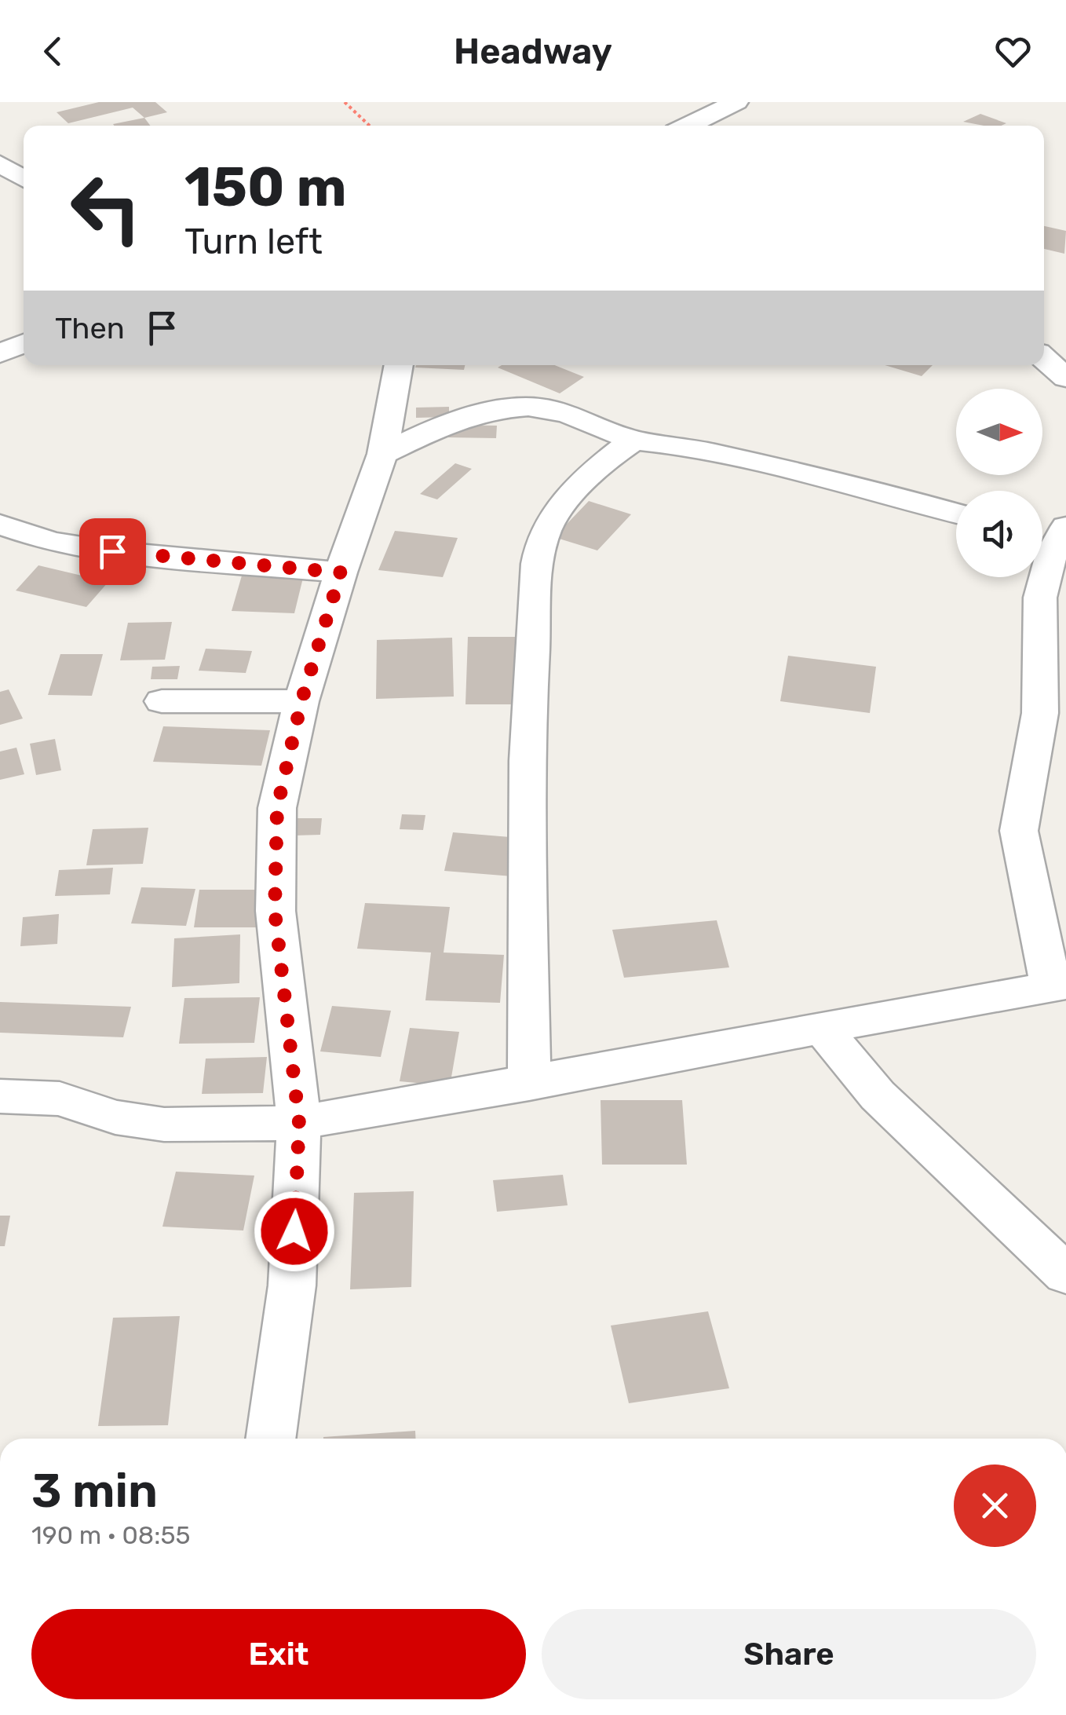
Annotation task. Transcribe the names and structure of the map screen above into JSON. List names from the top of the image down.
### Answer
{
  "north": "right",
  "page": {
    "header": "Headway",
    "turn": ["150 m", "Turn left"],
    "then": "Then",
    "heading": ["3 min", "190 m · 08:55"],
    "buttons": ["Exit", "Share"]
  }
}
